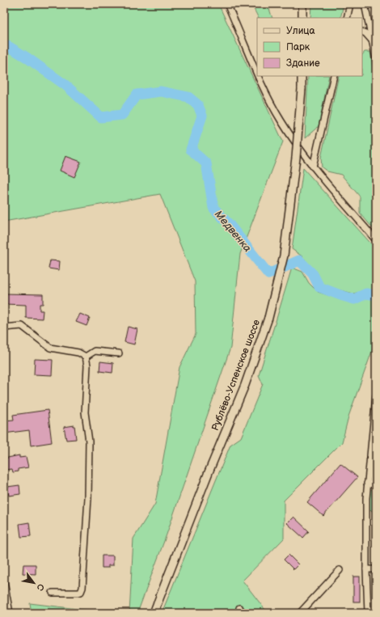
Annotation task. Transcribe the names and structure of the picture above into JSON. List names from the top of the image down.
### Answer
{
  "streets": {
    "main road": ["Рублёво-Успенское шоссе"]
  },
  "water": ["Медвенка"],
  "legend": ["Улица", "Парк", "Здание"],
  "north": "bottom right"
}
